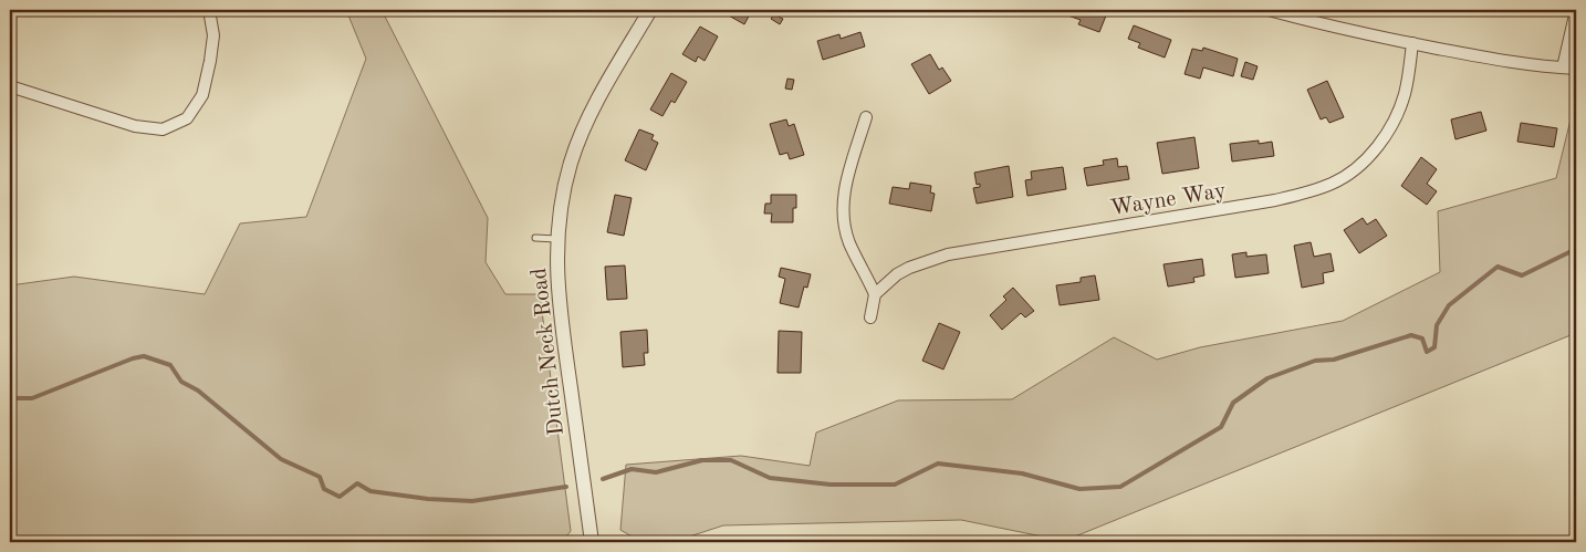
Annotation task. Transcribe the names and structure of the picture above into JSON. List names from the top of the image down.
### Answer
{
  "streets": {
    "street": ["Wayne Way", "Dutch Neck Road"]
  }
}
